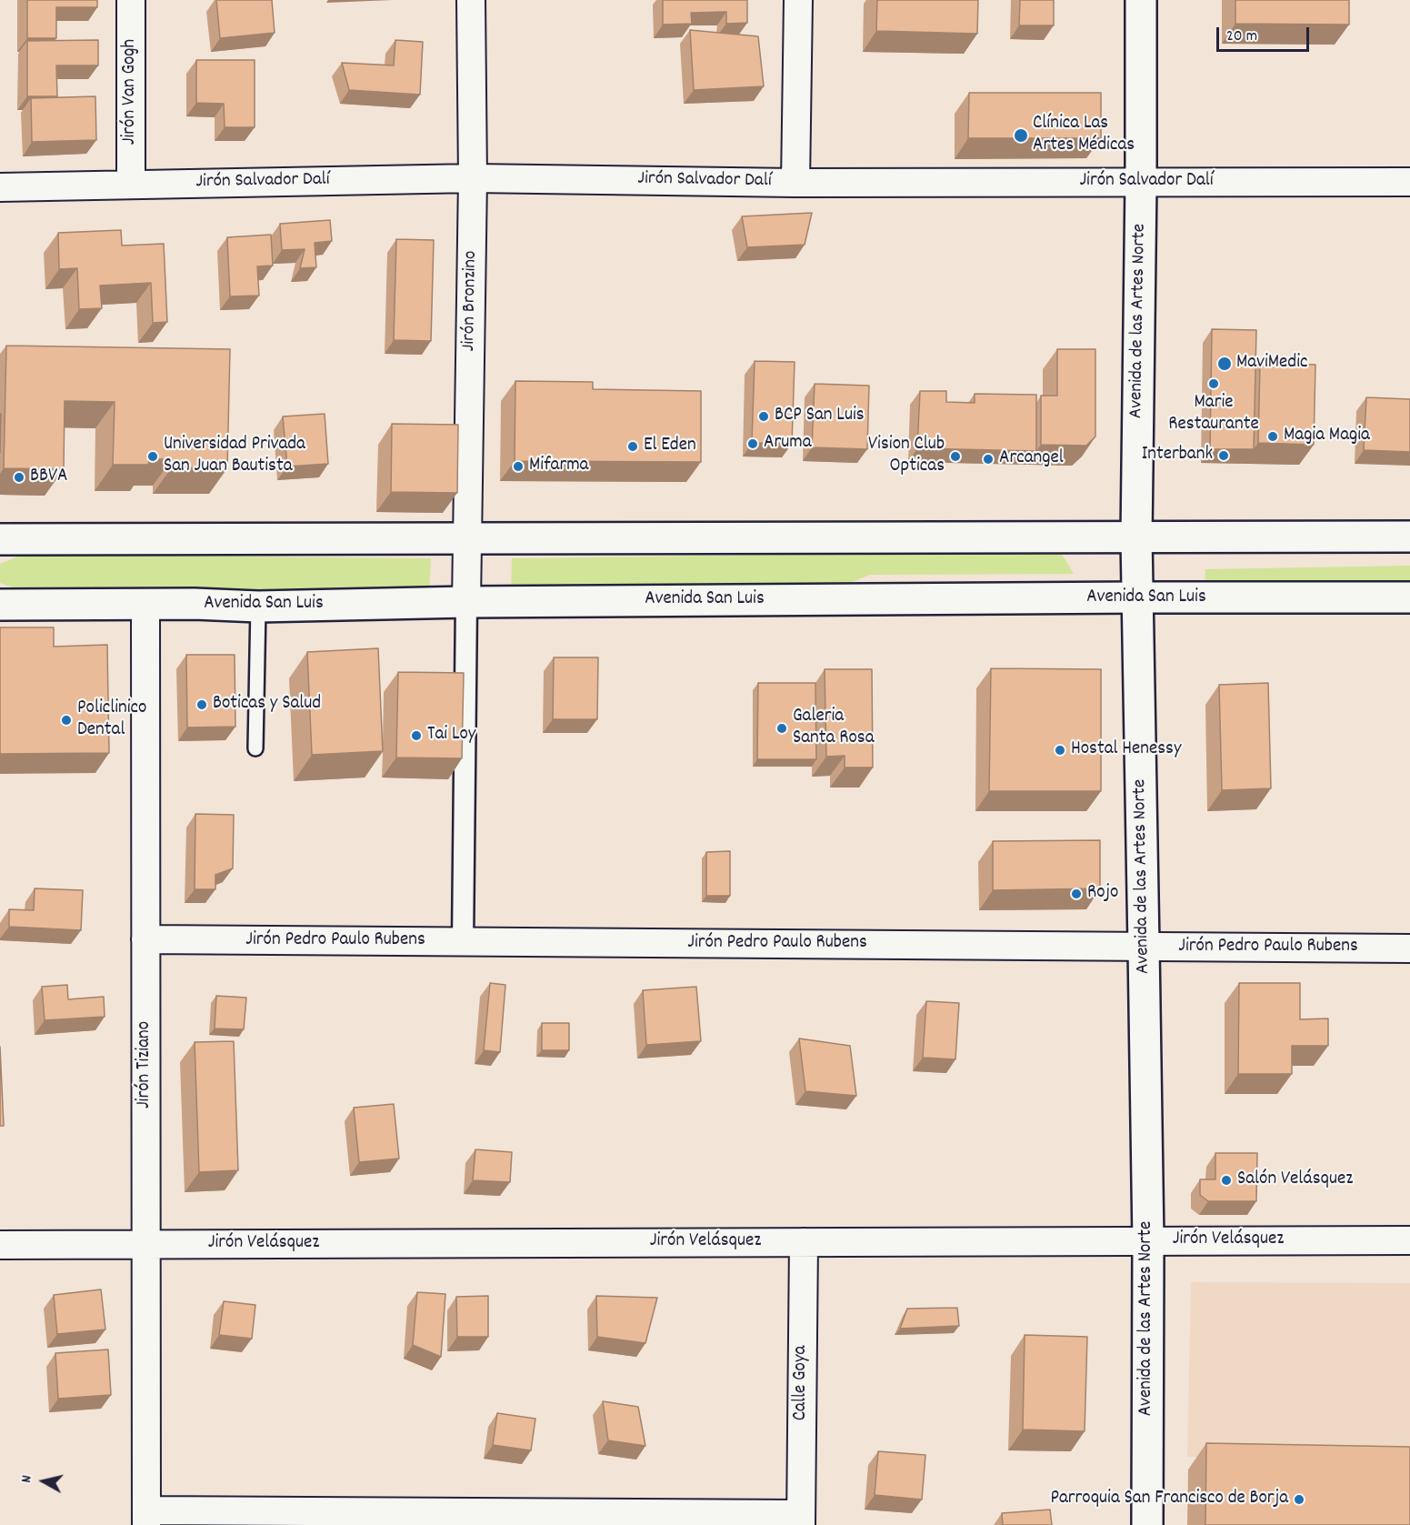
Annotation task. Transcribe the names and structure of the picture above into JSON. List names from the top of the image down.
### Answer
{
  "streets": {
    "main road": ["Avenida de las Artes Norte", "Avenida San Luis"],
    "street": [
      "Jirón Van Gogh",
      "Jirón Salvador Dalí",
      "Jirón Bronzino",
      "Jirón Pedro Paulo Rubens",
      "Jirón Tiziano",
      "Jirón Velásquez",
      "Calle Goya"
    ]
  },
  "crossings": [
    ["Jirón Van Gogh", "Jirón Salvador Dalí"],
    ["Jirón Salvador Dalí", "Jirón Bronzino"],
    ["Jirón Salvador Dalí", "Avenida de las Artes Norte"],
    ["Jirón Bronzino", "Avenida San Luis"],
    ["Avenida de las Artes Norte", "Avenida San Luis"],
    ["Avenida de las Artes Norte", "Jirón Pedro Paulo Rubens"],
    ["Avenida de las Artes Norte", "Jirón Velásquez"],
    ["Avenida San Luis", "Jirón Tiziano"],
    ["Jirón Pedro Paulo Rubens", "Jirón Tiziano"],
    ["Jirón Tiziano", "Jirón Velásquez"],
    ["Jirón Velásquez", "Calle Goya"]
  ],
  "places": [
    "Clínica Las Artes Médicas",
    "MaviMedic",
    "Marie Restaurante",
    "BCP San Luis",
    "Magia Magia",
    "Aruma",
    "El Eden",
    "Interbank",
    "Universidad Privada San Juan Bautista",
    "Vision Club Opticas",
    "Arcangel",
    "Mifarma",
    "BBVA",
    "Boticas y Salud",
    "Policlinico Dental",
    "Galeria Santa Rosa",
    "Tai Loy",
    "Hostal Henessy",
    "Rojo",
    "Salón Velásquez",
    "Parroquia San Francisco de Borja"
  ],
  "scale_bar": "20 m",
  "north": "left"
}
